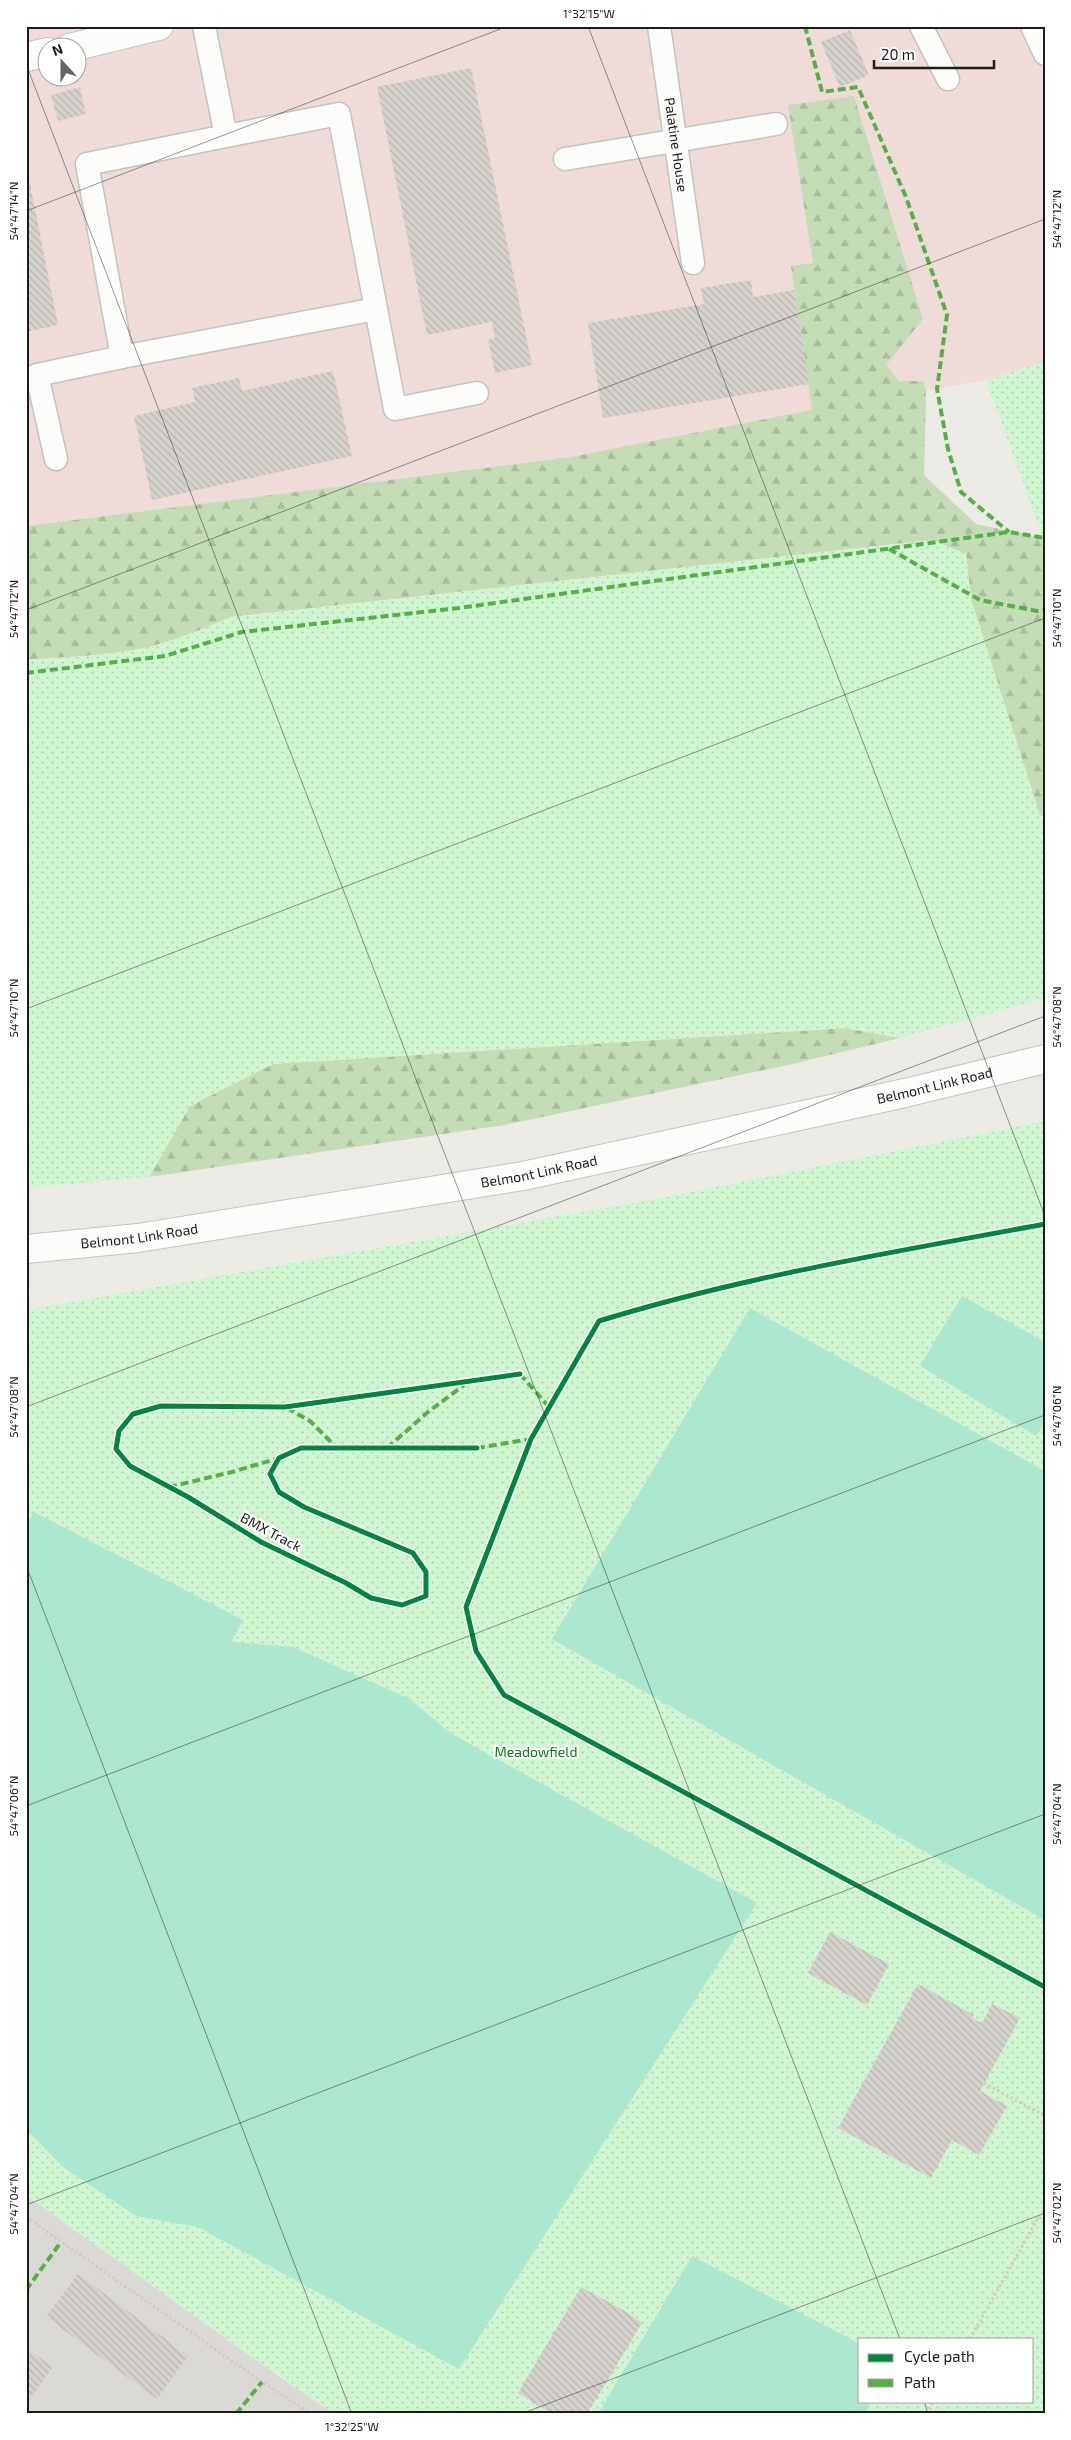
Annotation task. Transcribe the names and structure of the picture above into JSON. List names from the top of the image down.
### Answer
{
  "streets": {
    "street": ["Belmont Link Road"],
    "lane": ["Palatine House"],
    "cycle path": ["BMX Track"]
  },
  "parks": ["Meadowfield"],
  "legend": ["Cycle path", "Path"],
  "scale_bar": "20 m",
  "north": "top",
  "coordinates": [
    "1°32'15\"W",
    "54°47'14\"N",
    "54°47'12\"N",
    "54°47'10\"N",
    "54°47'08\"N",
    "54°47'06\"N",
    "54°47'04\"N",
    "54°47'02\"N",
    "1°32'25\"W"
  ]
}
